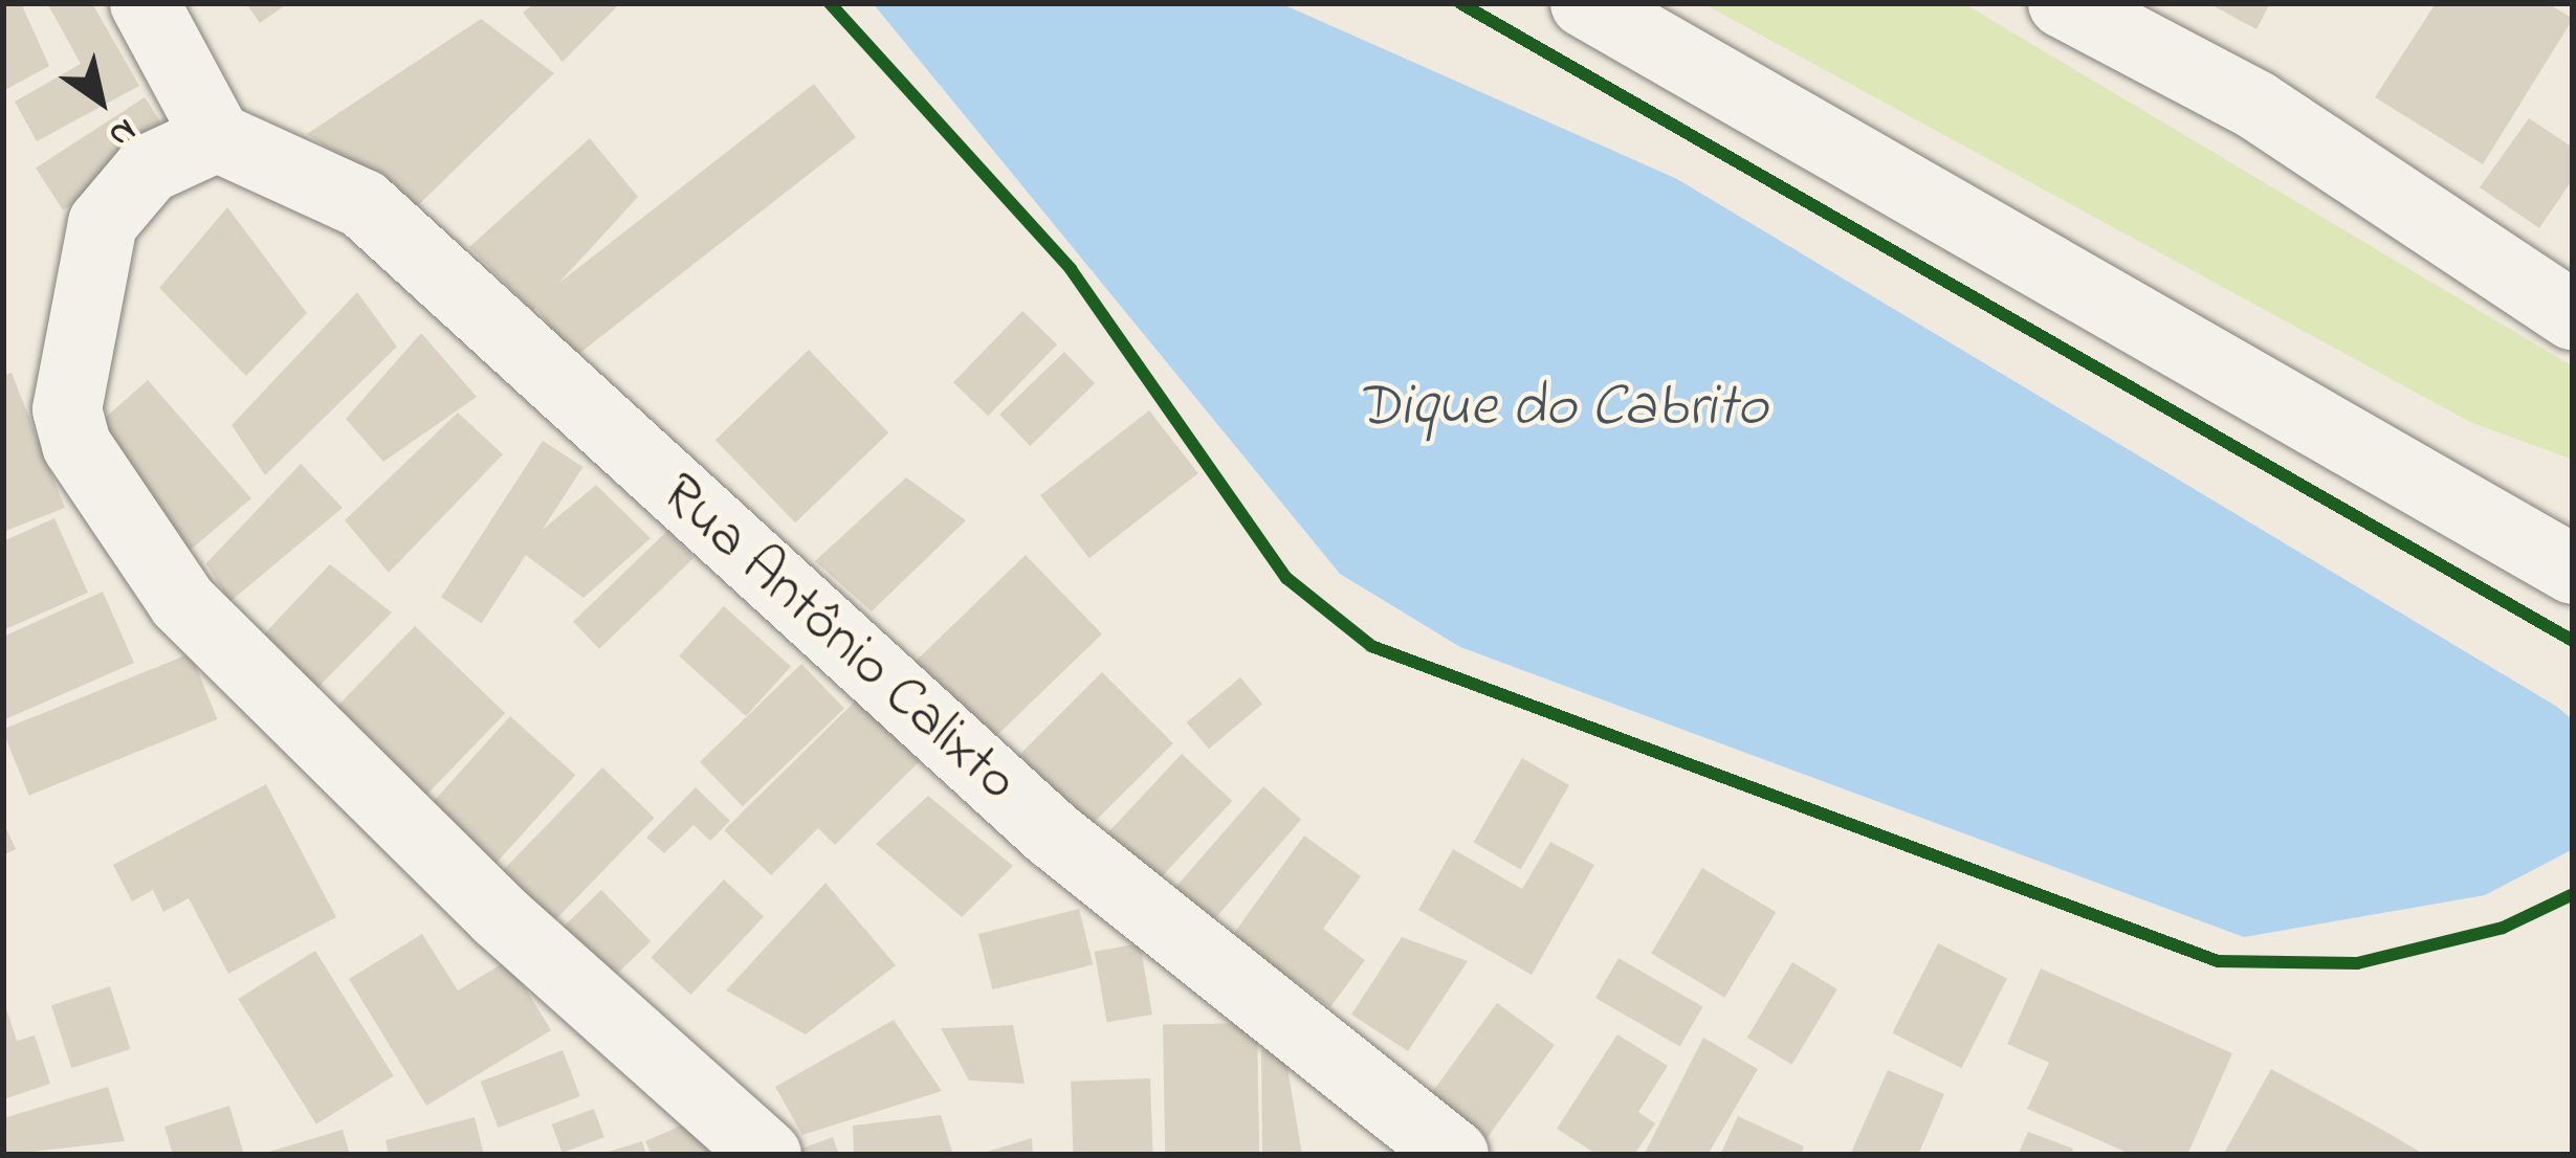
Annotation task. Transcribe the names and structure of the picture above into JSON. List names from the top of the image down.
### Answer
{
  "streets": {
    "street": ["Rua Antônio Calixto"]
  },
  "water": ["Dique do Cabrito"],
  "north": "bottom right"
}
